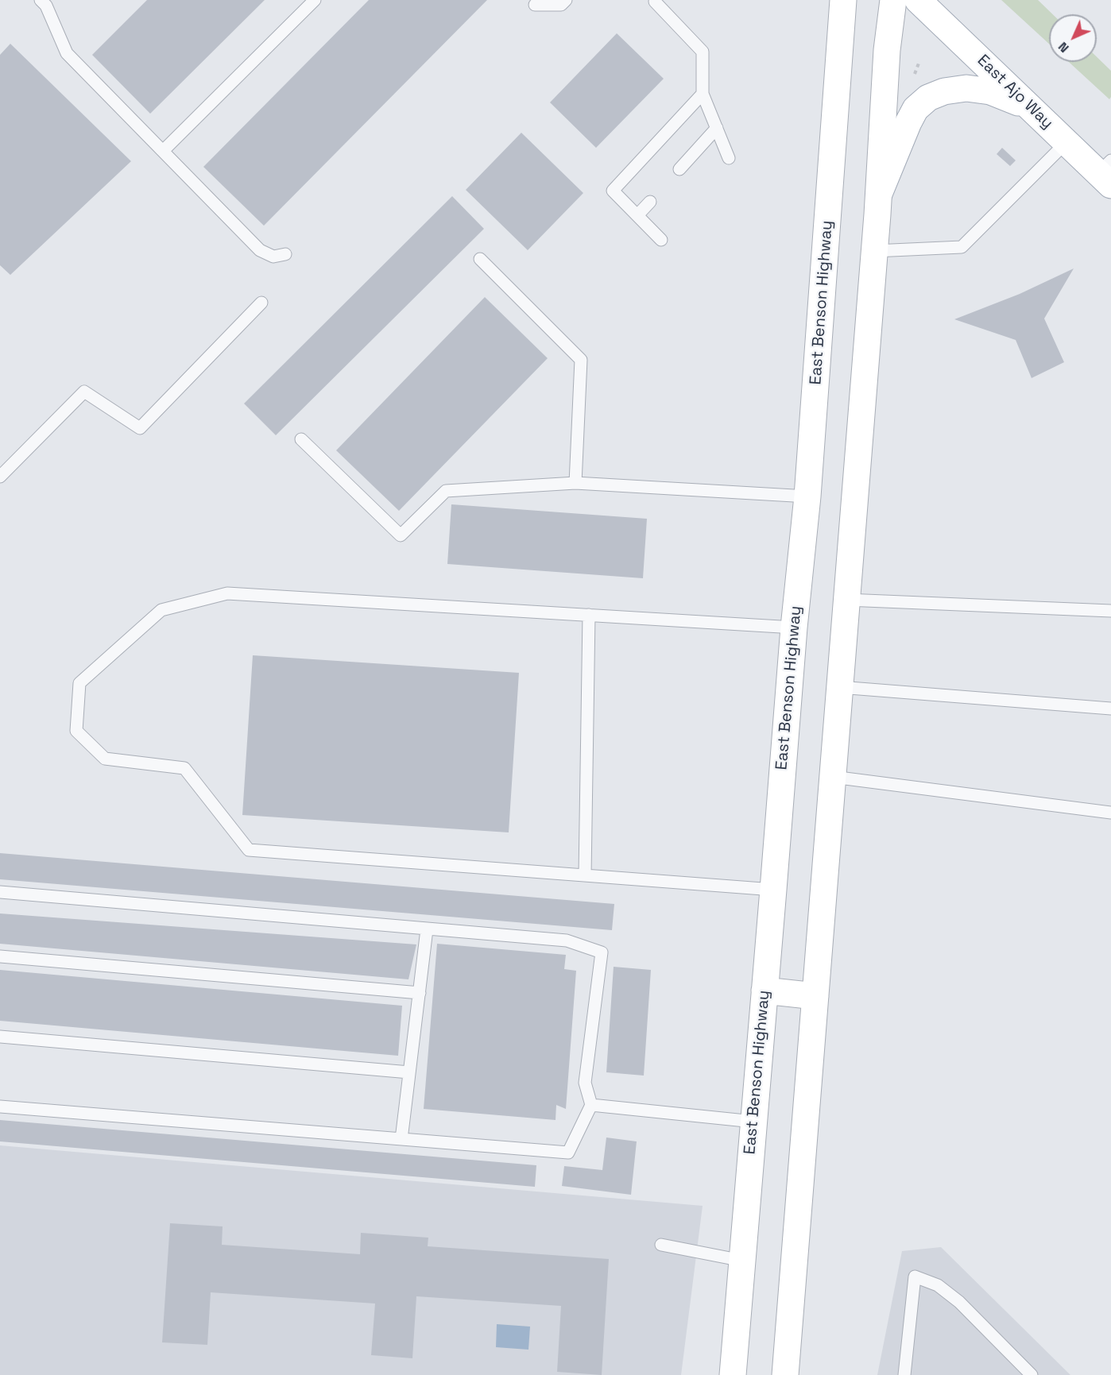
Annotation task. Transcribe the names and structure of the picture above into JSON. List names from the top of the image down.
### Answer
{
  "streets": {
    "main road": ["East Ajo Way", "East Benson Highway"]
  },
  "north": "bottom left"
}
